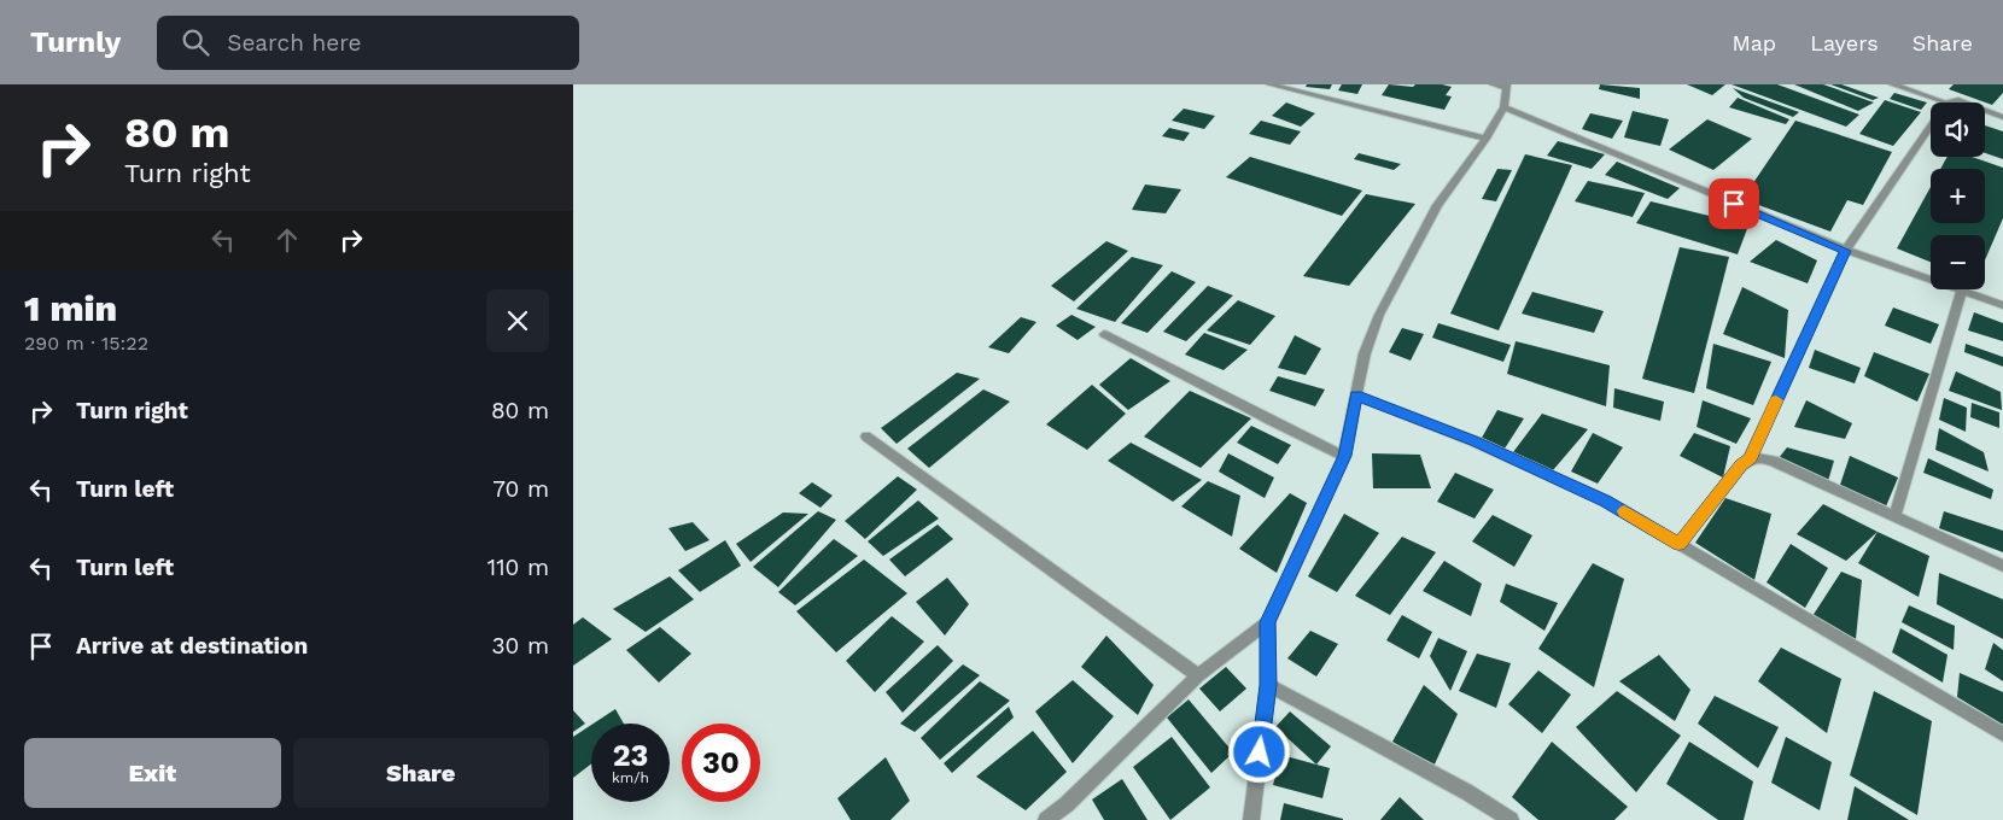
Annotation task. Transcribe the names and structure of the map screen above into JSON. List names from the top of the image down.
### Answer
{
  "page": {
    "header": "Turnly",
    "search": "Search here",
    "nav": ["Map", "Layers", "Share"],
    "turn": ["80 m", "Turn right"],
    "map_buttons": ["+", "−"],
    "heading": ["1 min", "290 m · 15:22"],
    "list": [
      {
        "name": "Turn right",
        "value": "80 m"
      },
      {
        "name": "Turn left",
        "value": "70 m"
      },
      {
        "name": "Turn left",
        "value": "110 m"
      },
      {
        "name": "Arrive at destination",
        "value": "30 m"
      }
    ],
    "speed": "23 km/h",
    "limit": "30",
    "buttons": ["Exit", "Share"]
  }
}
